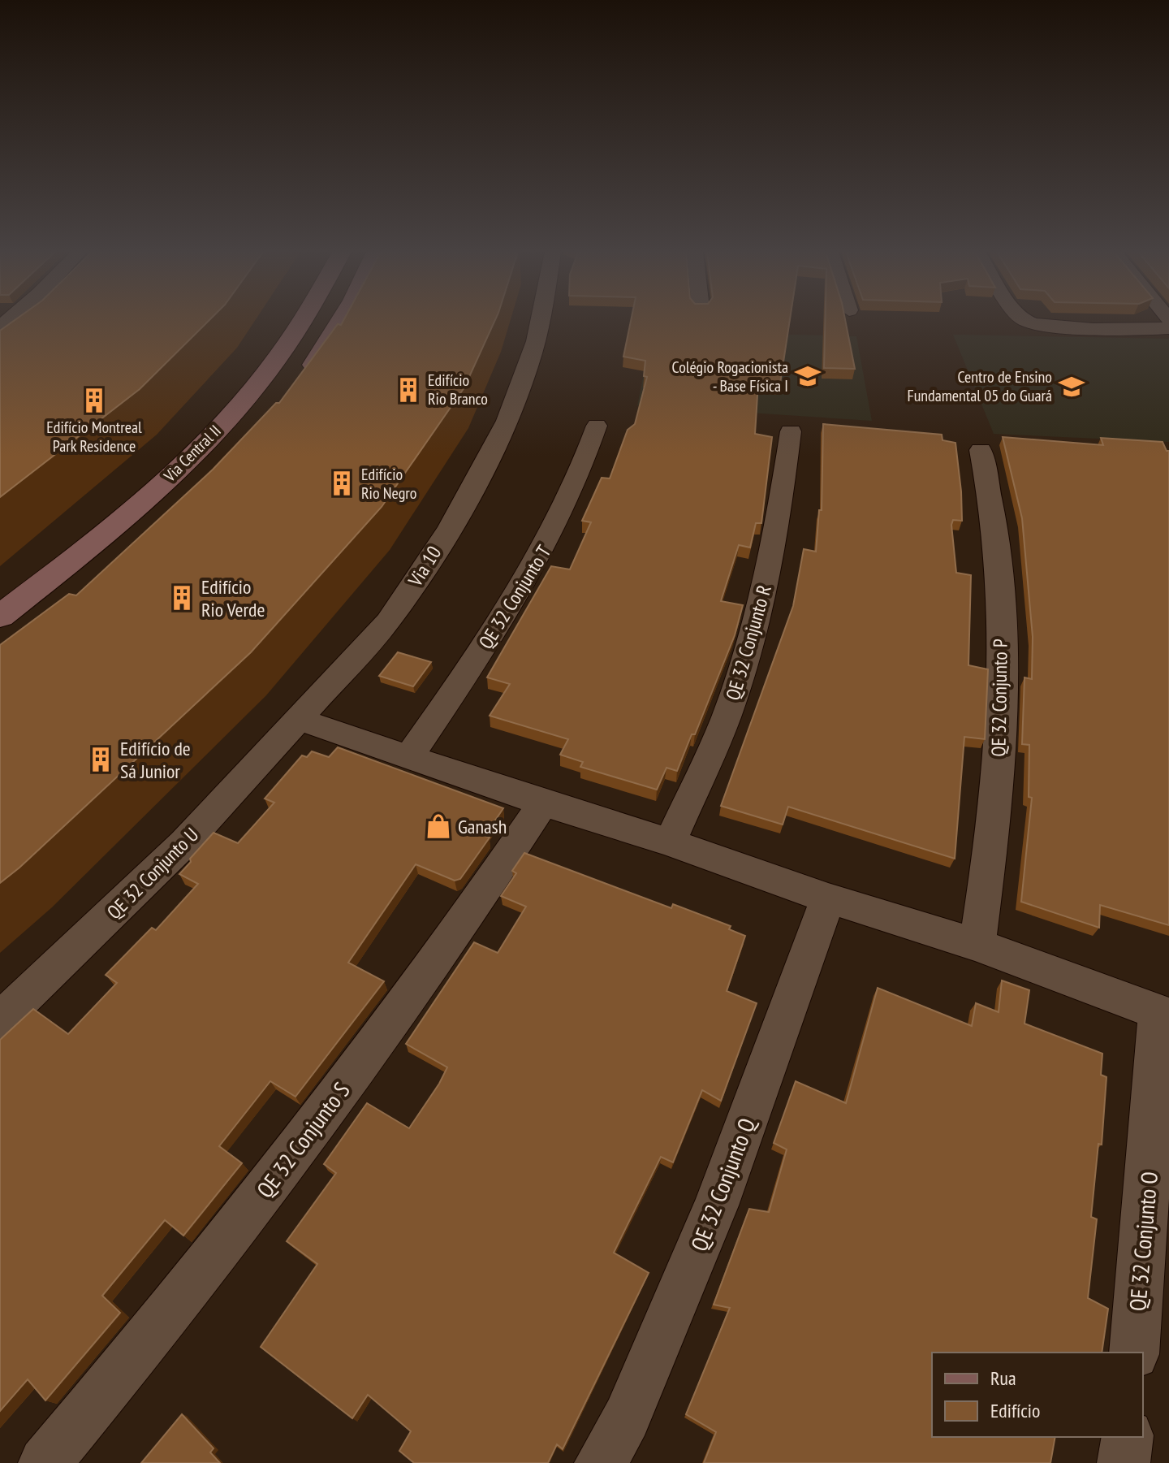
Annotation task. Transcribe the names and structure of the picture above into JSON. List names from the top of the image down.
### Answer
{
  "streets": {
    "street": [
      "Via Central II",
      "Via 10",
      "QE 32 Conjunto T",
      "QE 32 Conjunto R",
      "QE 32 Conjunto P",
      "QE 32 Conjunto U",
      "QE 32 Conjunto S",
      "QE 32 Conjunto Q",
      "QE 32 Conjunto O"
    ]
  },
  "crossings": [
    ["Via 10", "QE 32 Conjunto U"]
  ],
  "places": {
    "school or university": ["Colégio Rogacionista - Base Física I", "Centro de Ensino Fundamental 05 do Guará"],
    "building": [
      "Edifício Rio Branco",
      "Edifício Montreal Park Residence",
      "Edifício Rio Negro",
      "Edifício Rio Verde",
      "Edifício de Sá Junior"
    ],
    "shop": ["Ganash"]
  },
  "legend": ["Rua", "Edifício"]
}
